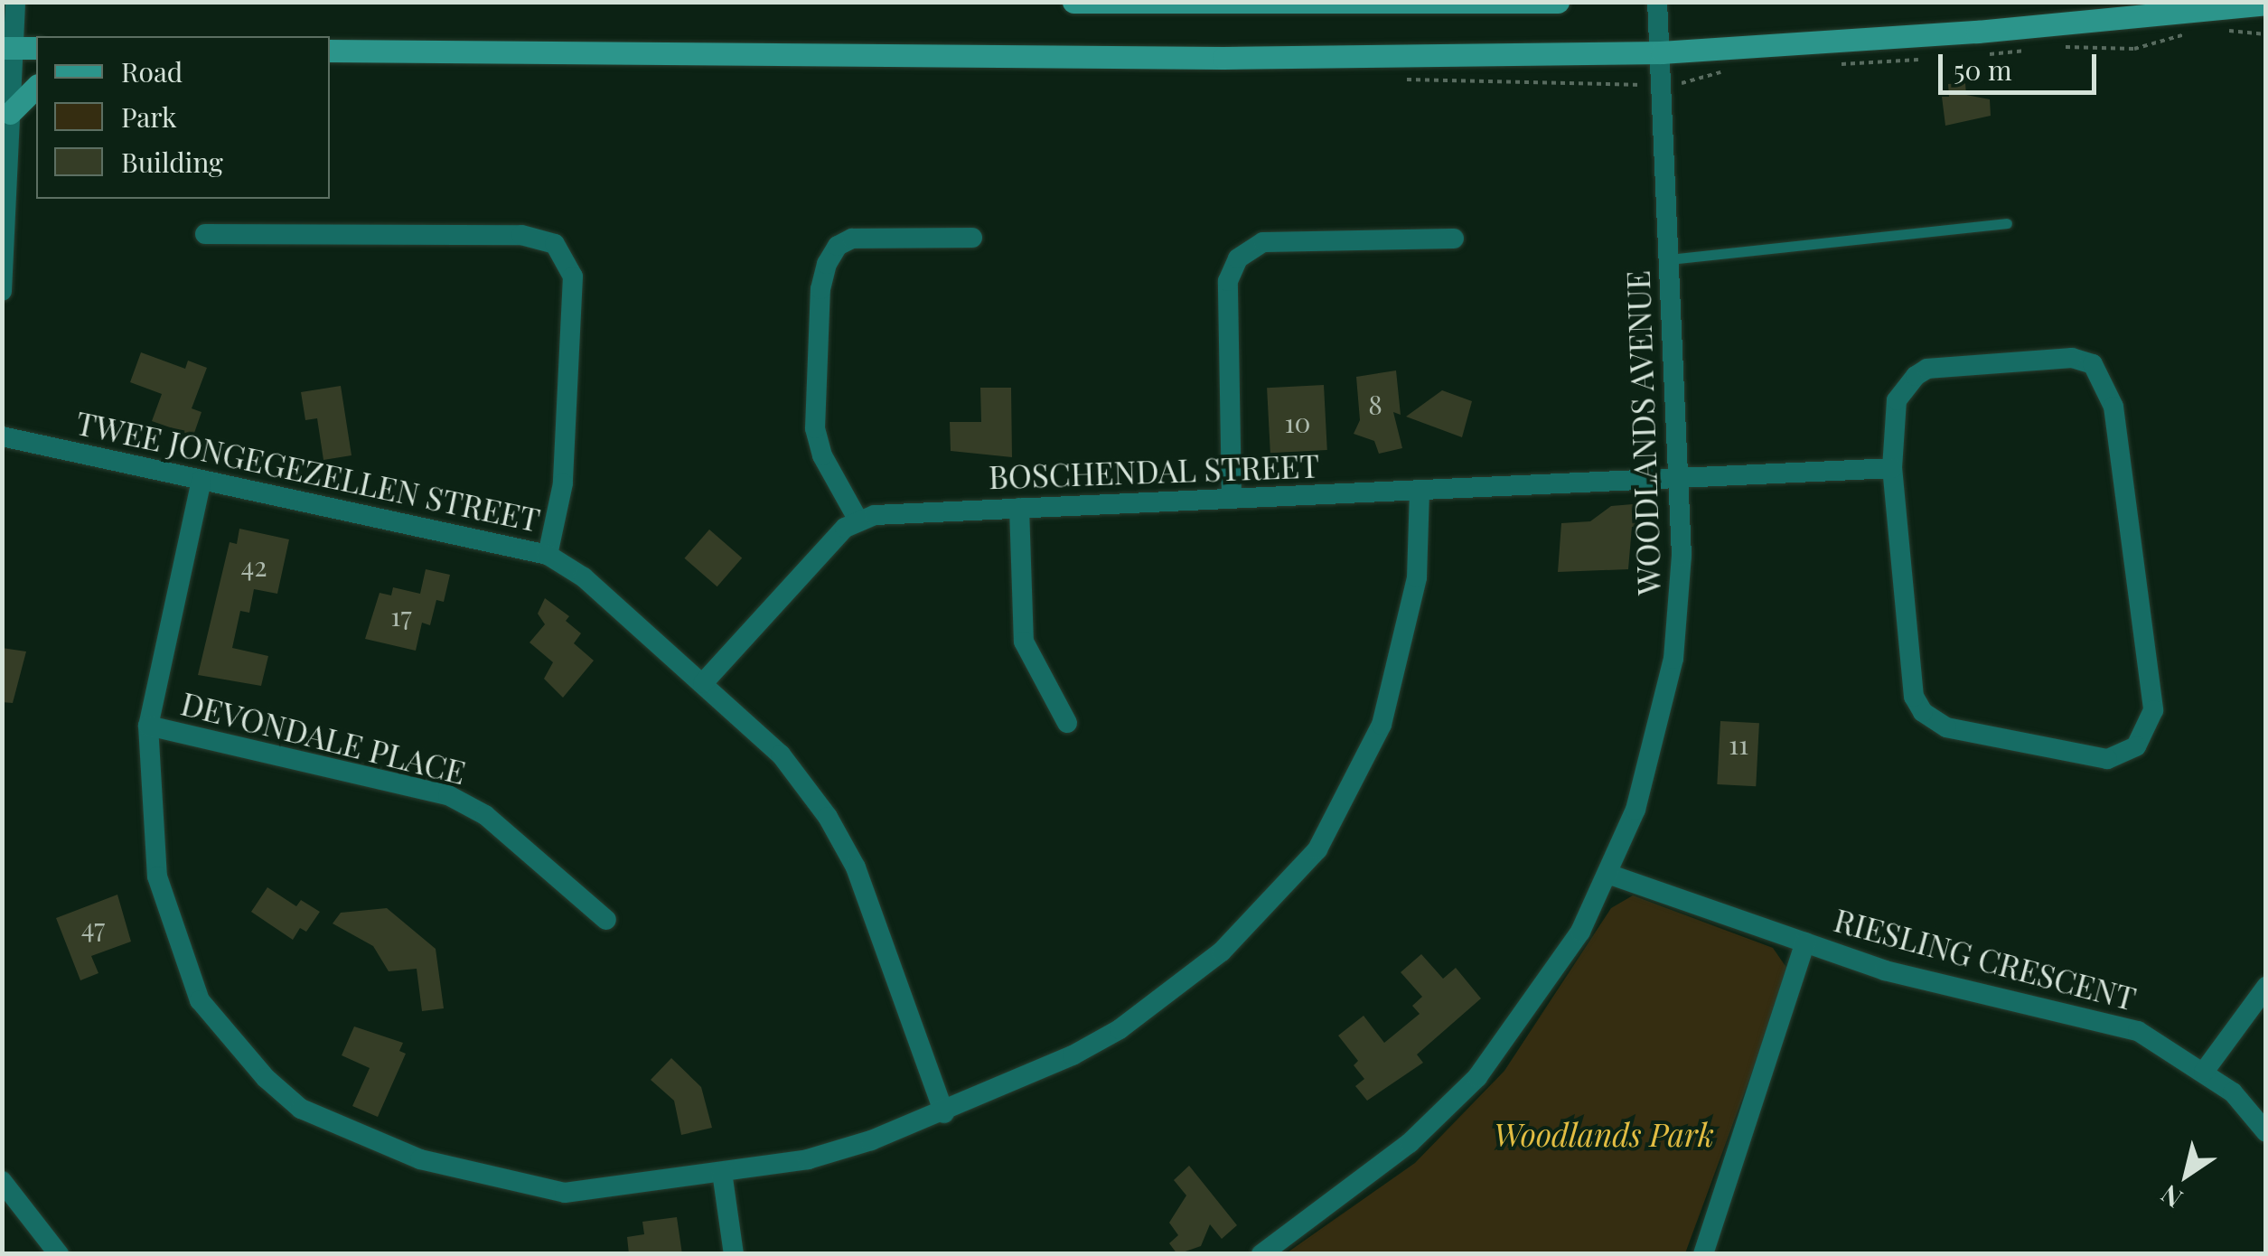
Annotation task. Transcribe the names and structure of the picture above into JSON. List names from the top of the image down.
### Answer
{
  "streets": {
    "street": [
      "WOODLANDS AVENUE",
      "TWEE JONGEGEZELLEN STREET",
      "BOSCHENDAL STREET",
      "DEVONDALE PLACE",
      "RIESLING CRESCENT"
    ]
  },
  "crossings": [
    ["WOODLANDS AVENUE", "BOSCHENDAL STREET"],
    ["WOODLANDS AVENUE", "RIESLING CRESCENT"]
  ],
  "parks": ["Woodlands Park"],
  "house_numbers": [
    "8",
    "10",
    "42",
    "17",
    "11",
    "47"
  ],
  "legend": ["Road", "Park", "Building"],
  "scale_bar": "50 m",
  "north": "bottom left"
}
